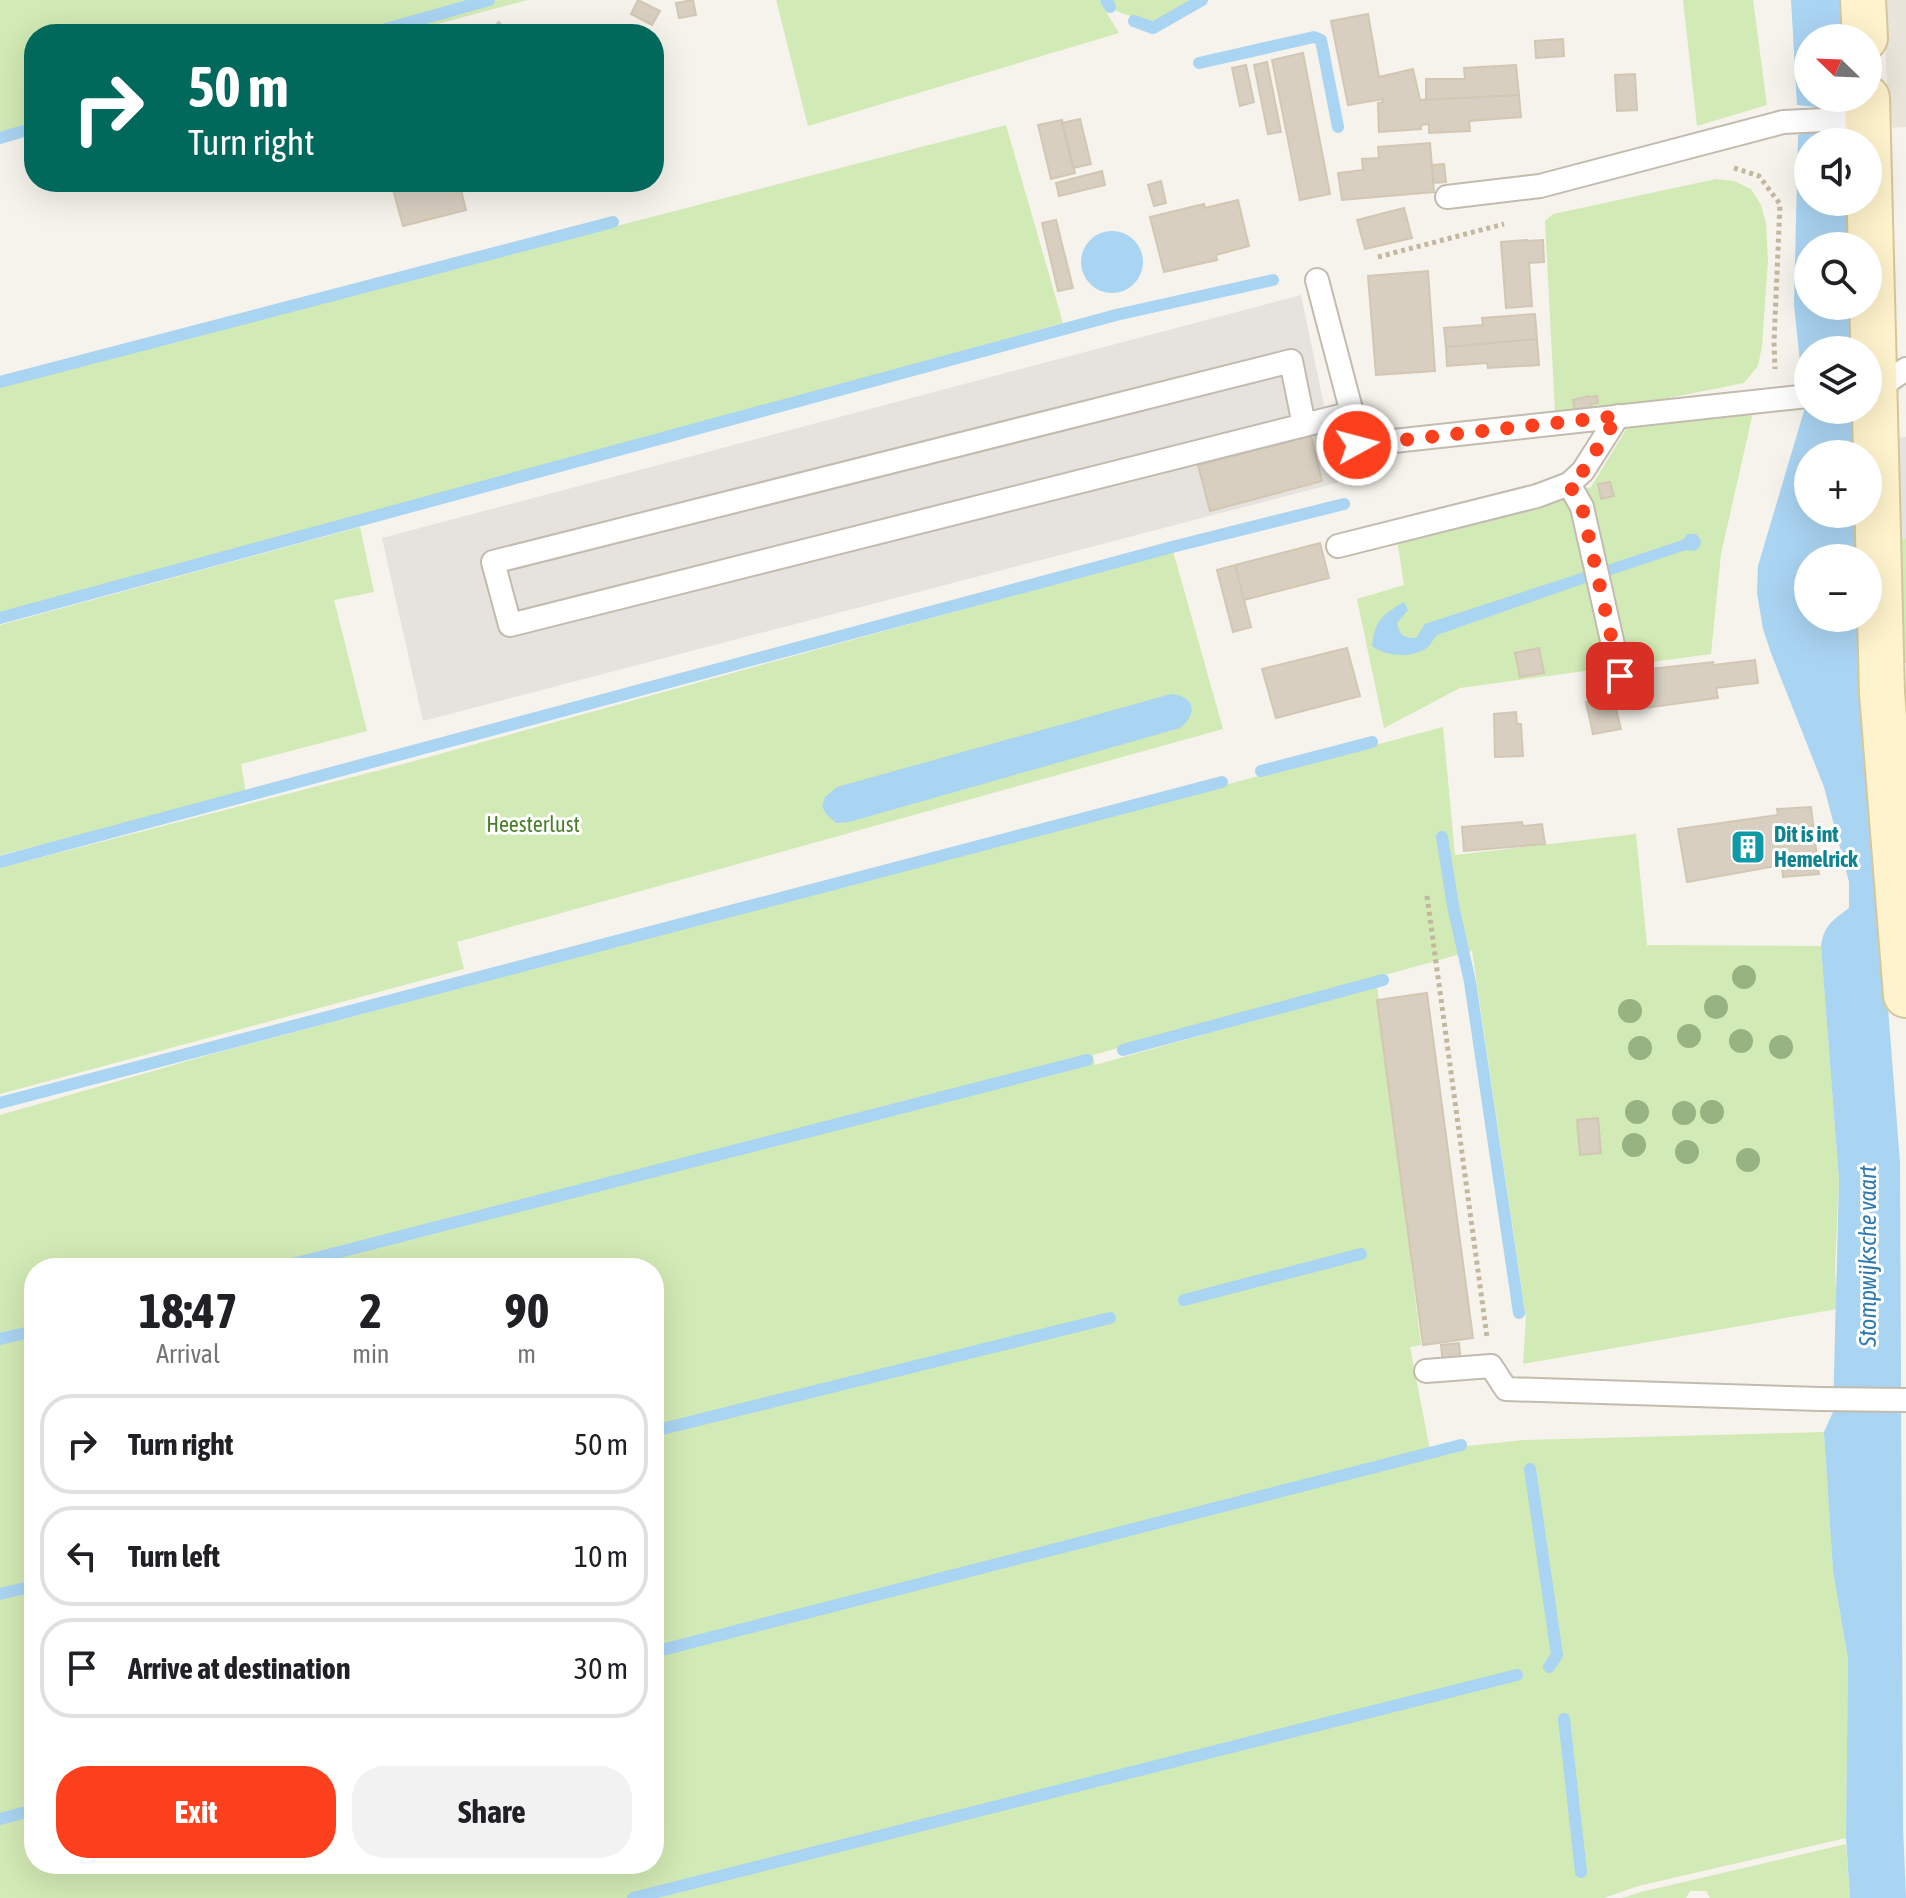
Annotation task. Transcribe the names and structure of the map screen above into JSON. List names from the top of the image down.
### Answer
{
  "water": ["Stompwijksche vaart"],
  "parks": ["Heesterlust"],
  "places": {
    "building": ["Dit is int Hemelrick"]
  },
  "north": "top left",
  "page": {
    "map_buttons": ["+", "−"],
    "turn": ["50 m", "Turn right"],
    "eta": [
      "18:47",
      "Arrival",
      "2",
      "min",
      "90",
      "m"
    ],
    "list": [
      {
        "name": "Turn right",
        "value": "50 m"
      },
      {
        "name": "Turn left",
        "value": "10 m"
      },
      {
        "name": "Arrive at destination",
        "value": "30 m"
      }
    ],
    "buttons": ["Exit", "Share"]
  }
}
